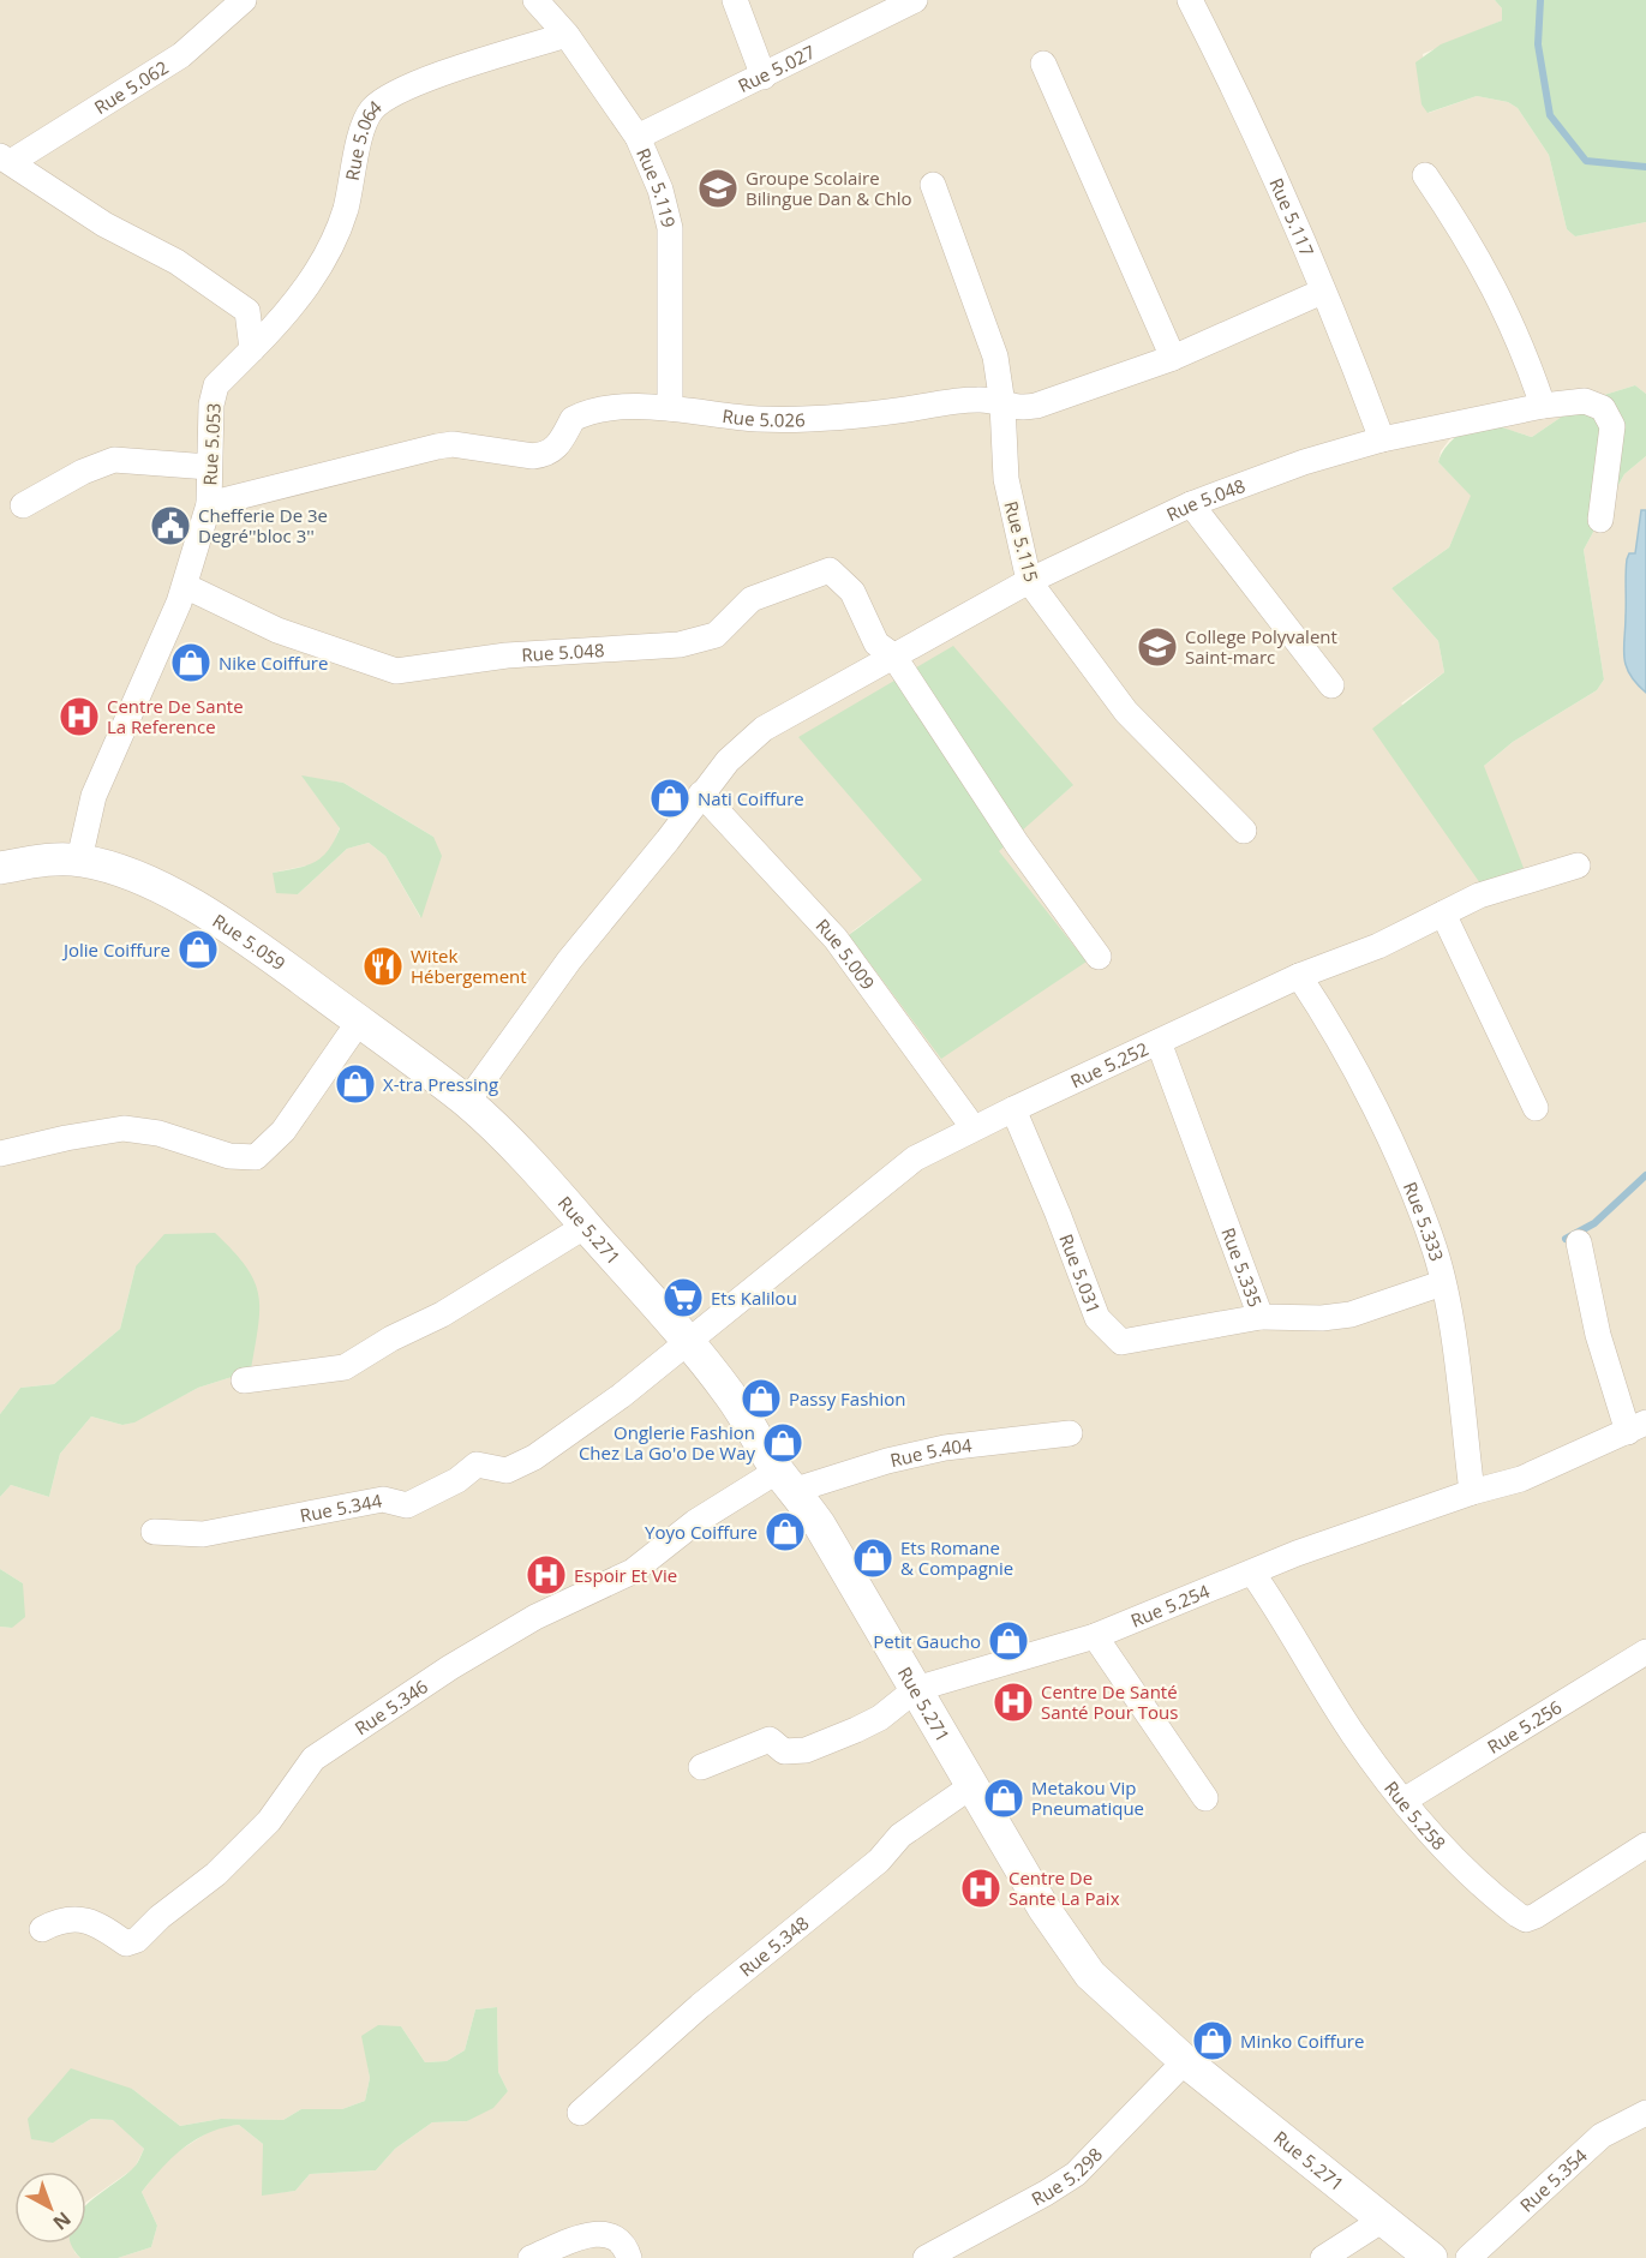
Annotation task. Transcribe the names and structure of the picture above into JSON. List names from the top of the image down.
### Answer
{
  "streets": {
    "street": [
      "Rue 5.027",
      "Rue 5.062",
      "Rue 5.064",
      "Rue 5.119",
      "Rue 5.117",
      "Rue 5.026",
      "Rue 5.053",
      "Rue 5.048",
      "Rue 5.115",
      "Rue 5.059",
      "Rue 5.009",
      "Rue 5.252",
      "Rue 5.333",
      "Rue 5.271",
      "Rue 5.335",
      "Rue 5.031",
      "Rue 5.404",
      "Rue 5.344",
      "Rue 5.254",
      "Rue 5.346",
      "Rue 5.256",
      "Rue 5.258",
      "Rue 5.348",
      "Rue 5.298",
      "Rue 5.354"
    ]
  },
  "crossings": [
    ["Rue 5.027", "Rue 5.119"],
    ["Rue 5.064", "Rue 5.119"],
    ["Rue 5.064", "Rue 5.053"],
    ["Rue 5.119", "Rue 5.026"],
    ["Rue 5.117", "Rue 5.026"],
    ["Rue 5.117", "Rue 5.048"],
    ["Rue 5.026", "Rue 5.053"],
    ["Rue 5.026", "Rue 5.115"],
    ["Rue 5.053", "Rue 5.048"],
    ["Rue 5.053", "Rue 5.059"],
    ["Rue 5.048", "Rue 5.115"],
    ["Rue 5.048", "Rue 5.059"],
    ["Rue 5.048", "Rue 5.009"],
    ["Rue 5.048", "Rue 5.271"],
    ["Rue 5.059", "Rue 5.271"],
    ["Rue 5.009", "Rue 5.252"],
    ["Rue 5.252", "Rue 5.333"],
    ["Rue 5.252", "Rue 5.271"],
    ["Rue 5.252", "Rue 5.335"],
    ["Rue 5.252", "Rue 5.031"],
    ["Rue 5.252", "Rue 5.344"],
    ["Rue 5.333", "Rue 5.335"],
    ["Rue 5.333", "Rue 5.254"],
    ["Rue 5.271", "Rue 5.404"],
    ["Rue 5.271", "Rue 5.344"],
    ["Rue 5.271", "Rue 5.254"],
    ["Rue 5.271", "Rue 5.346"],
    ["Rue 5.271", "Rue 5.348"],
    ["Rue 5.271", "Rue 5.298"],
    ["Rue 5.335", "Rue 5.031"],
    ["Rue 5.404", "Rue 5.346"],
    ["Rue 5.254", "Rue 5.258"],
    ["Rue 5.256", "Rue 5.258"]
  ],
  "places": {
    "school or university": ["Groupe Scolaire Bilingue Dan & Chlo", "College Polyvalent Saint-marc"],
    "public building": ["Chefferie De 3e Degré''bloc 3''"],
    "shop": [
      "Nike Coiffure",
      "Nati Coiffure",
      "Jolie Coiffure",
      "X-tra Pressing",
      "Passy Fashion",
      "Onglerie Fashion Chez La Go'o De Way",
      "Yoyo Coiffure",
      "Ets Romane & Compagnie",
      "Petit Gaucho",
      "Metakou Vip Pneumatique",
      "Minko Coiffure"
    ],
    "hospital": [
      "Centre De Sante La Reference",
      "Espoir Et Vie",
      "Centre De Santé Santé Pour Tous",
      "Centre De Sante La Paix"
    ],
    "restaurant": ["Witek Hébergement"],
    "supermarket": ["Ets Kalilou"]
  },
  "north": "bottom right"
}
